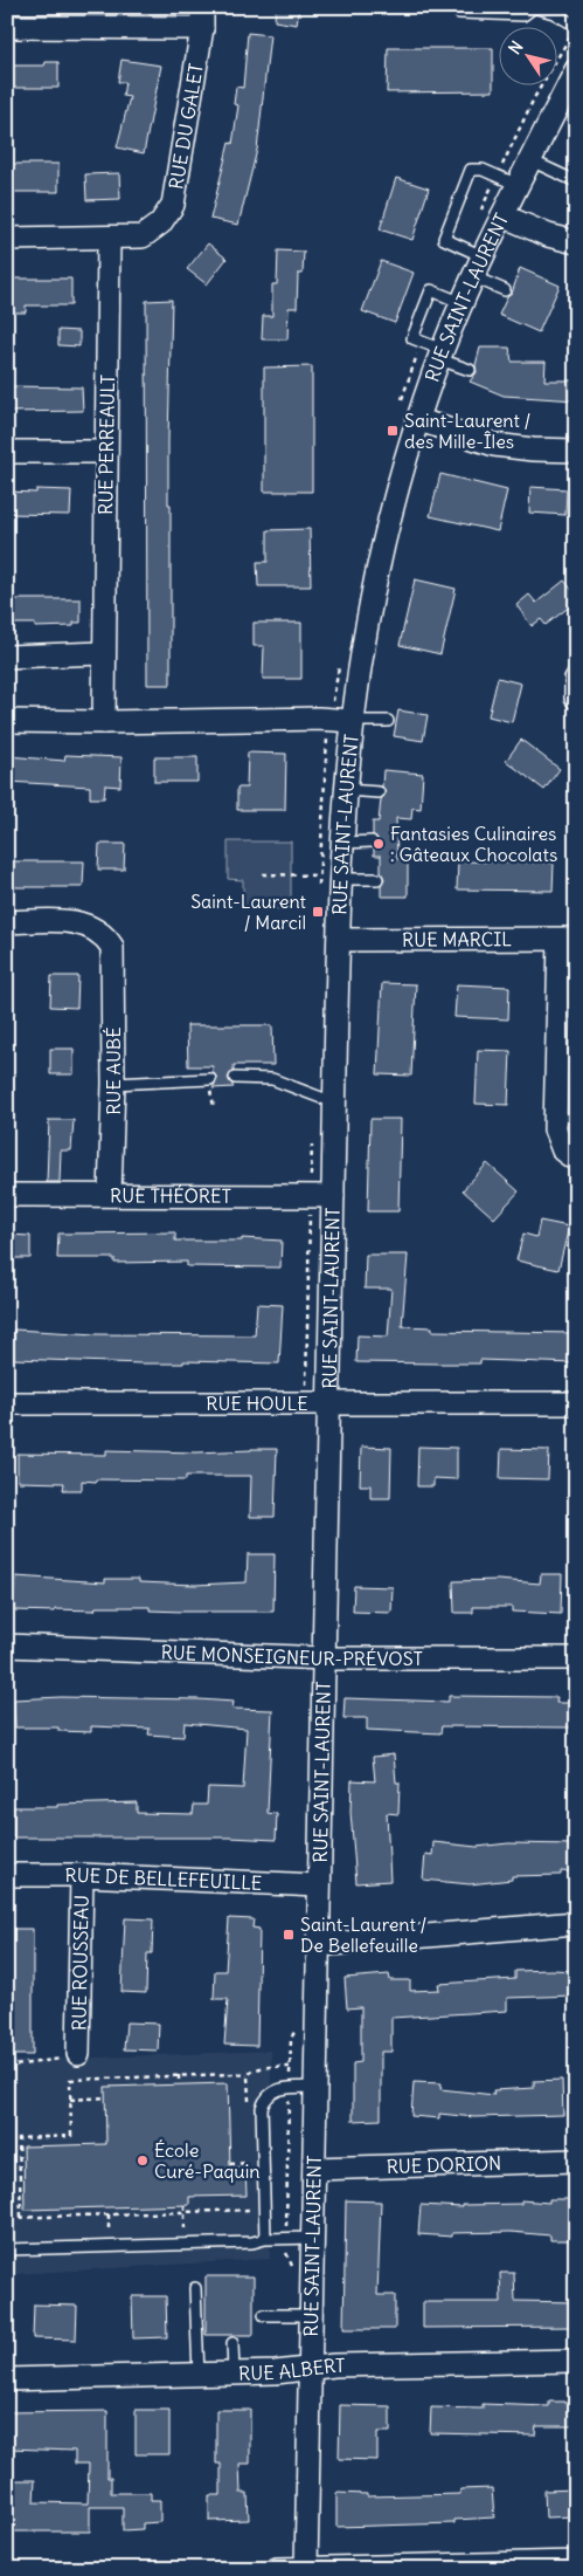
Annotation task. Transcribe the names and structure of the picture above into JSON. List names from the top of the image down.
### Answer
{
  "streets": {
    "street": [
      "RUE DU GALET",
      "RUE SAINT-LAURENT",
      "RUE PERREAULT",
      "RUE MARCIL",
      "RUE AUBÉ",
      "RUE THÉORET",
      "RUE HOULE",
      "RUE MONSEIGNEUR-PRÉVOST",
      "RUE DE BELLEFEUILLE",
      "RUE ROUSSEAU",
      "RUE DORION",
      "RUE ALBERT"
    ]
  },
  "crossings": [
    ["RUE DU GALET", "RUE PERREAULT"],
    ["RUE SAINT-LAURENT", "RUE MARCIL"],
    ["RUE SAINT-LAURENT", "RUE THÉORET"],
    ["RUE SAINT-LAURENT", "RUE HOULE"],
    ["RUE SAINT-LAURENT", "RUE MONSEIGNEUR-PRÉVOST"],
    ["RUE SAINT-LAURENT", "RUE DE BELLEFEUILLE"],
    ["RUE SAINT-LAURENT", "RUE DORION"],
    ["RUE SAINT-LAURENT", "RUE ALBERT"],
    ["RUE AUBÉ", "RUE THÉORET"],
    ["RUE DE BELLEFEUILLE", "RUE ROUSSEAU"]
  ],
  "places": {
    "transit": ["Saint-Laurent / des Mille-Îles", "Saint-Laurent / Marcil", "Saint-Laurent / De Bellefeuille"],
    "other": ["Fantasies Culinaires : Gâteaux Chocolats", "École Curé-Paquin"]
  },
  "north": "top left"
}
